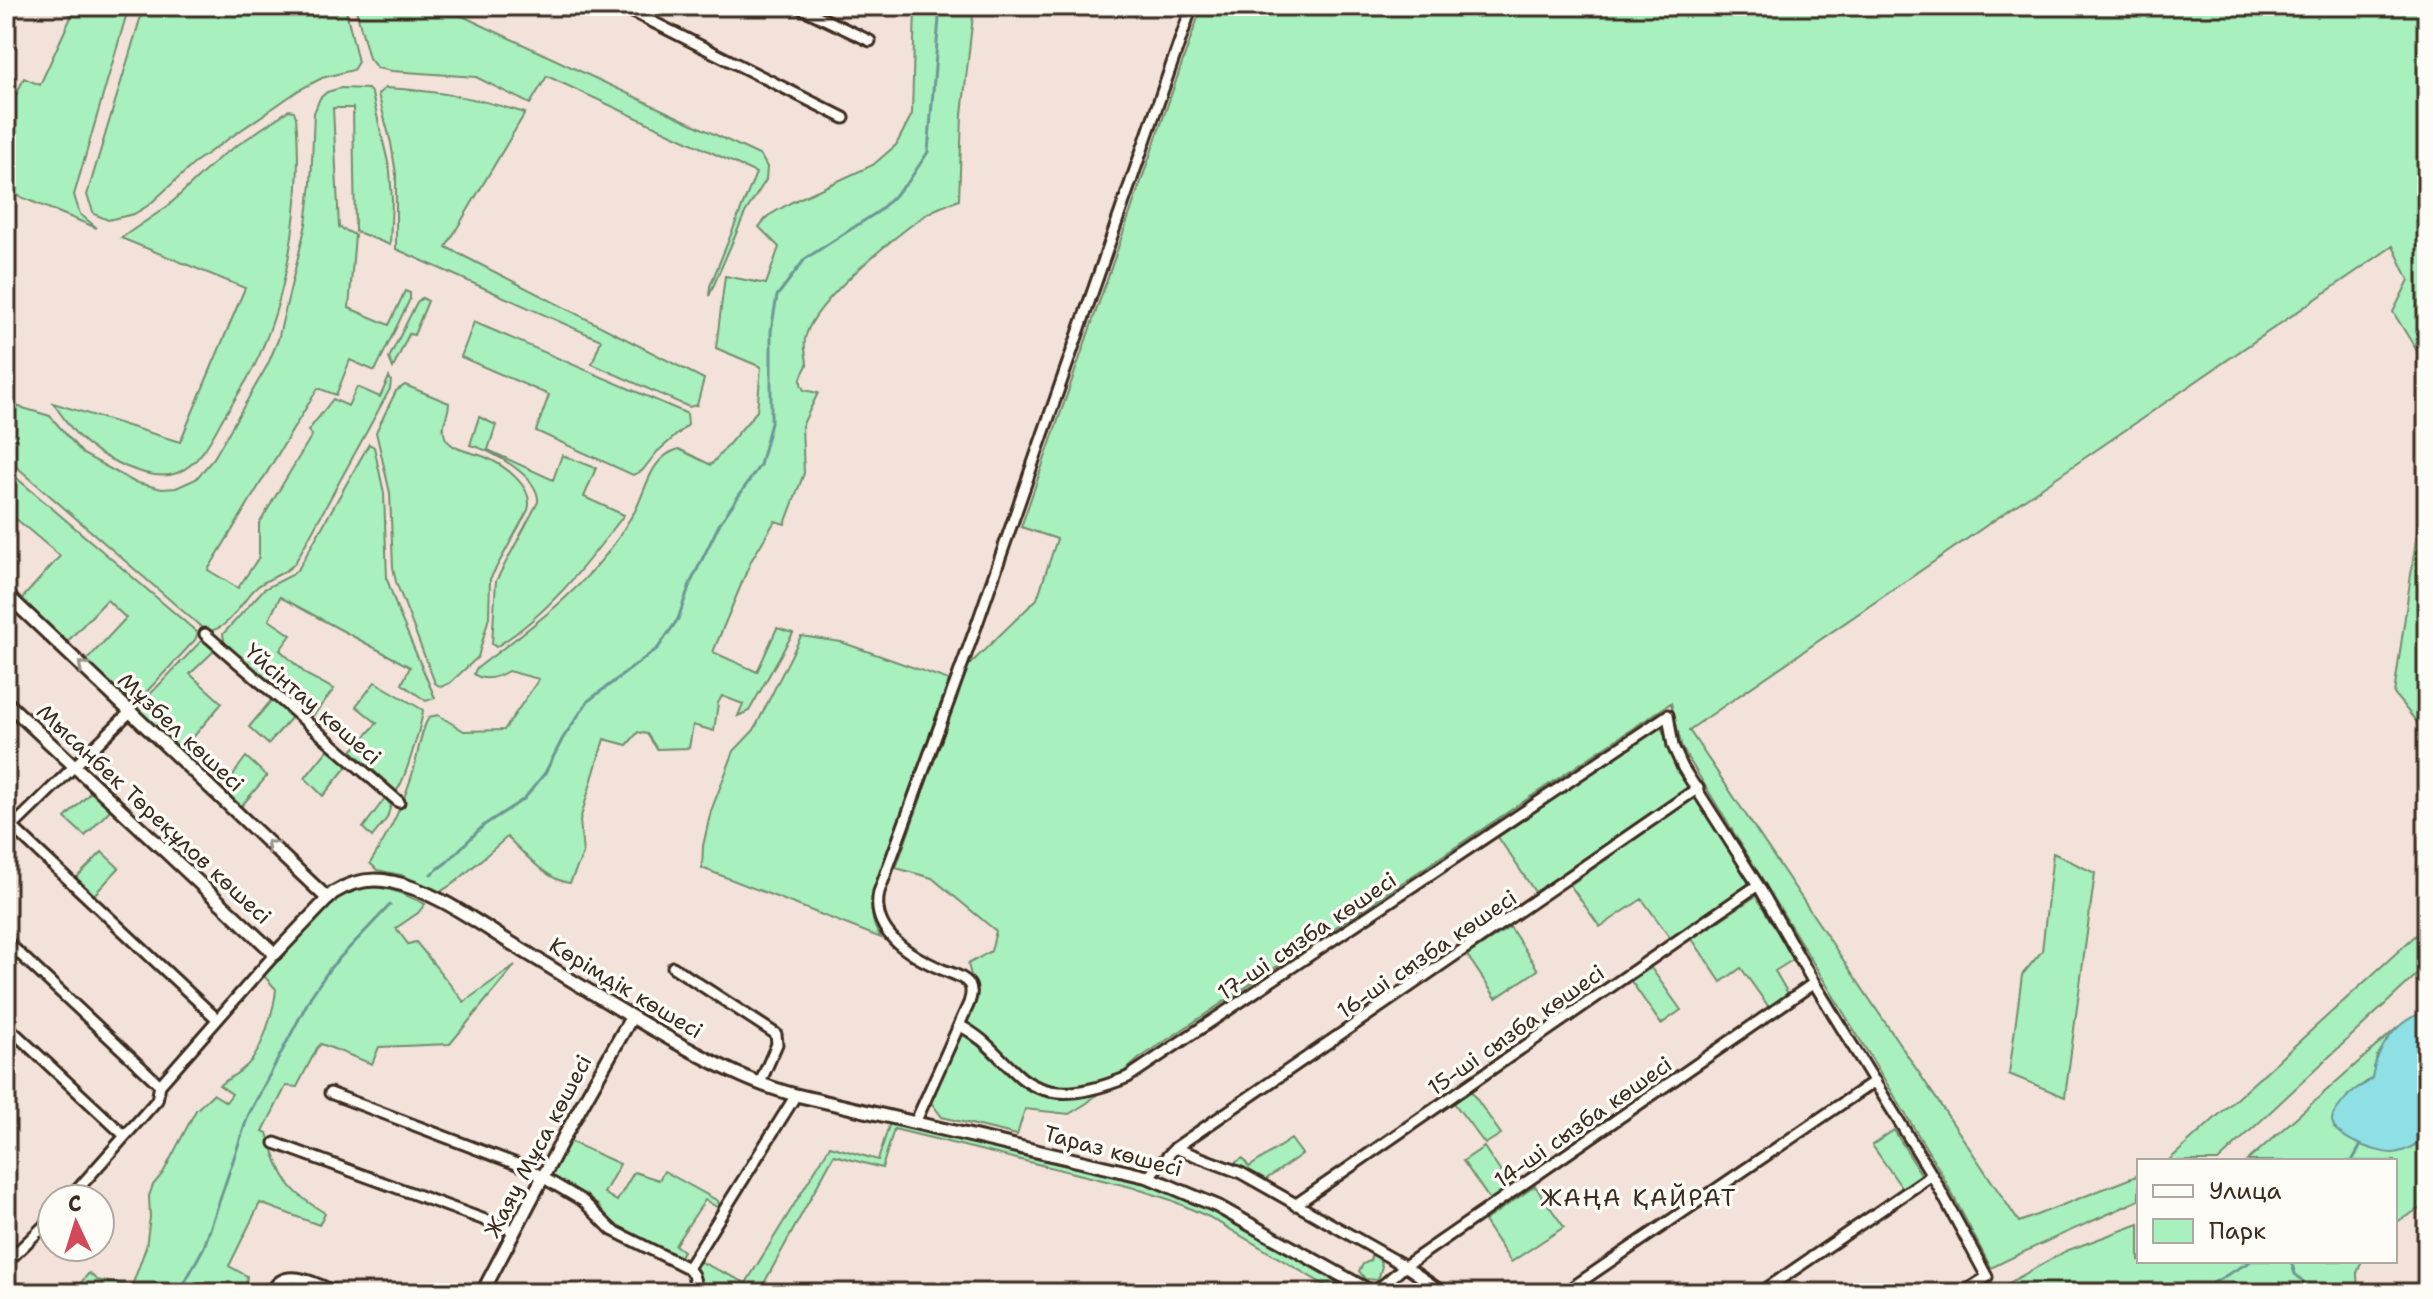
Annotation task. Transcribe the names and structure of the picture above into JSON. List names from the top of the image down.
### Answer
{
  "streets": {
    "street": [
      "Үйсінтау көшесі",
      "Мұзбел көшесі",
      "Мысанбек Төреқұлов көшесі",
      "17-ші сызба көшесі",
      "16-ші сызба көшесі",
      "Көрімдік көшесі",
      "15-ші сызба көшесі",
      "14-ші сызба көшесі",
      "Жаяу Мұса көшесі",
      "Тараз көшесі"
    ]
  },
  "crossings": [
    ["Мұзбел көшесі", "Көрімдік көшесі"],
    ["17-ші сызба көшесі", "16-ші сызба көшесі"],
    ["16-ші сызба көшесі", "Тараз көшесі"],
    ["Көрімдік көшесі", "Жаяу Мұса көшесі"],
    ["Көрімдік көшесі", "Тараз көшесі"],
    ["14-ші сызба көшесі", "Тараз көшесі"]
  ],
  "one_way": ["Мұзбел көшесі"],
  "districts": ["ЖАҢА ҚАЙРАТ"],
  "legend": ["Улица", "Парк"],
  "north": "top"
}
